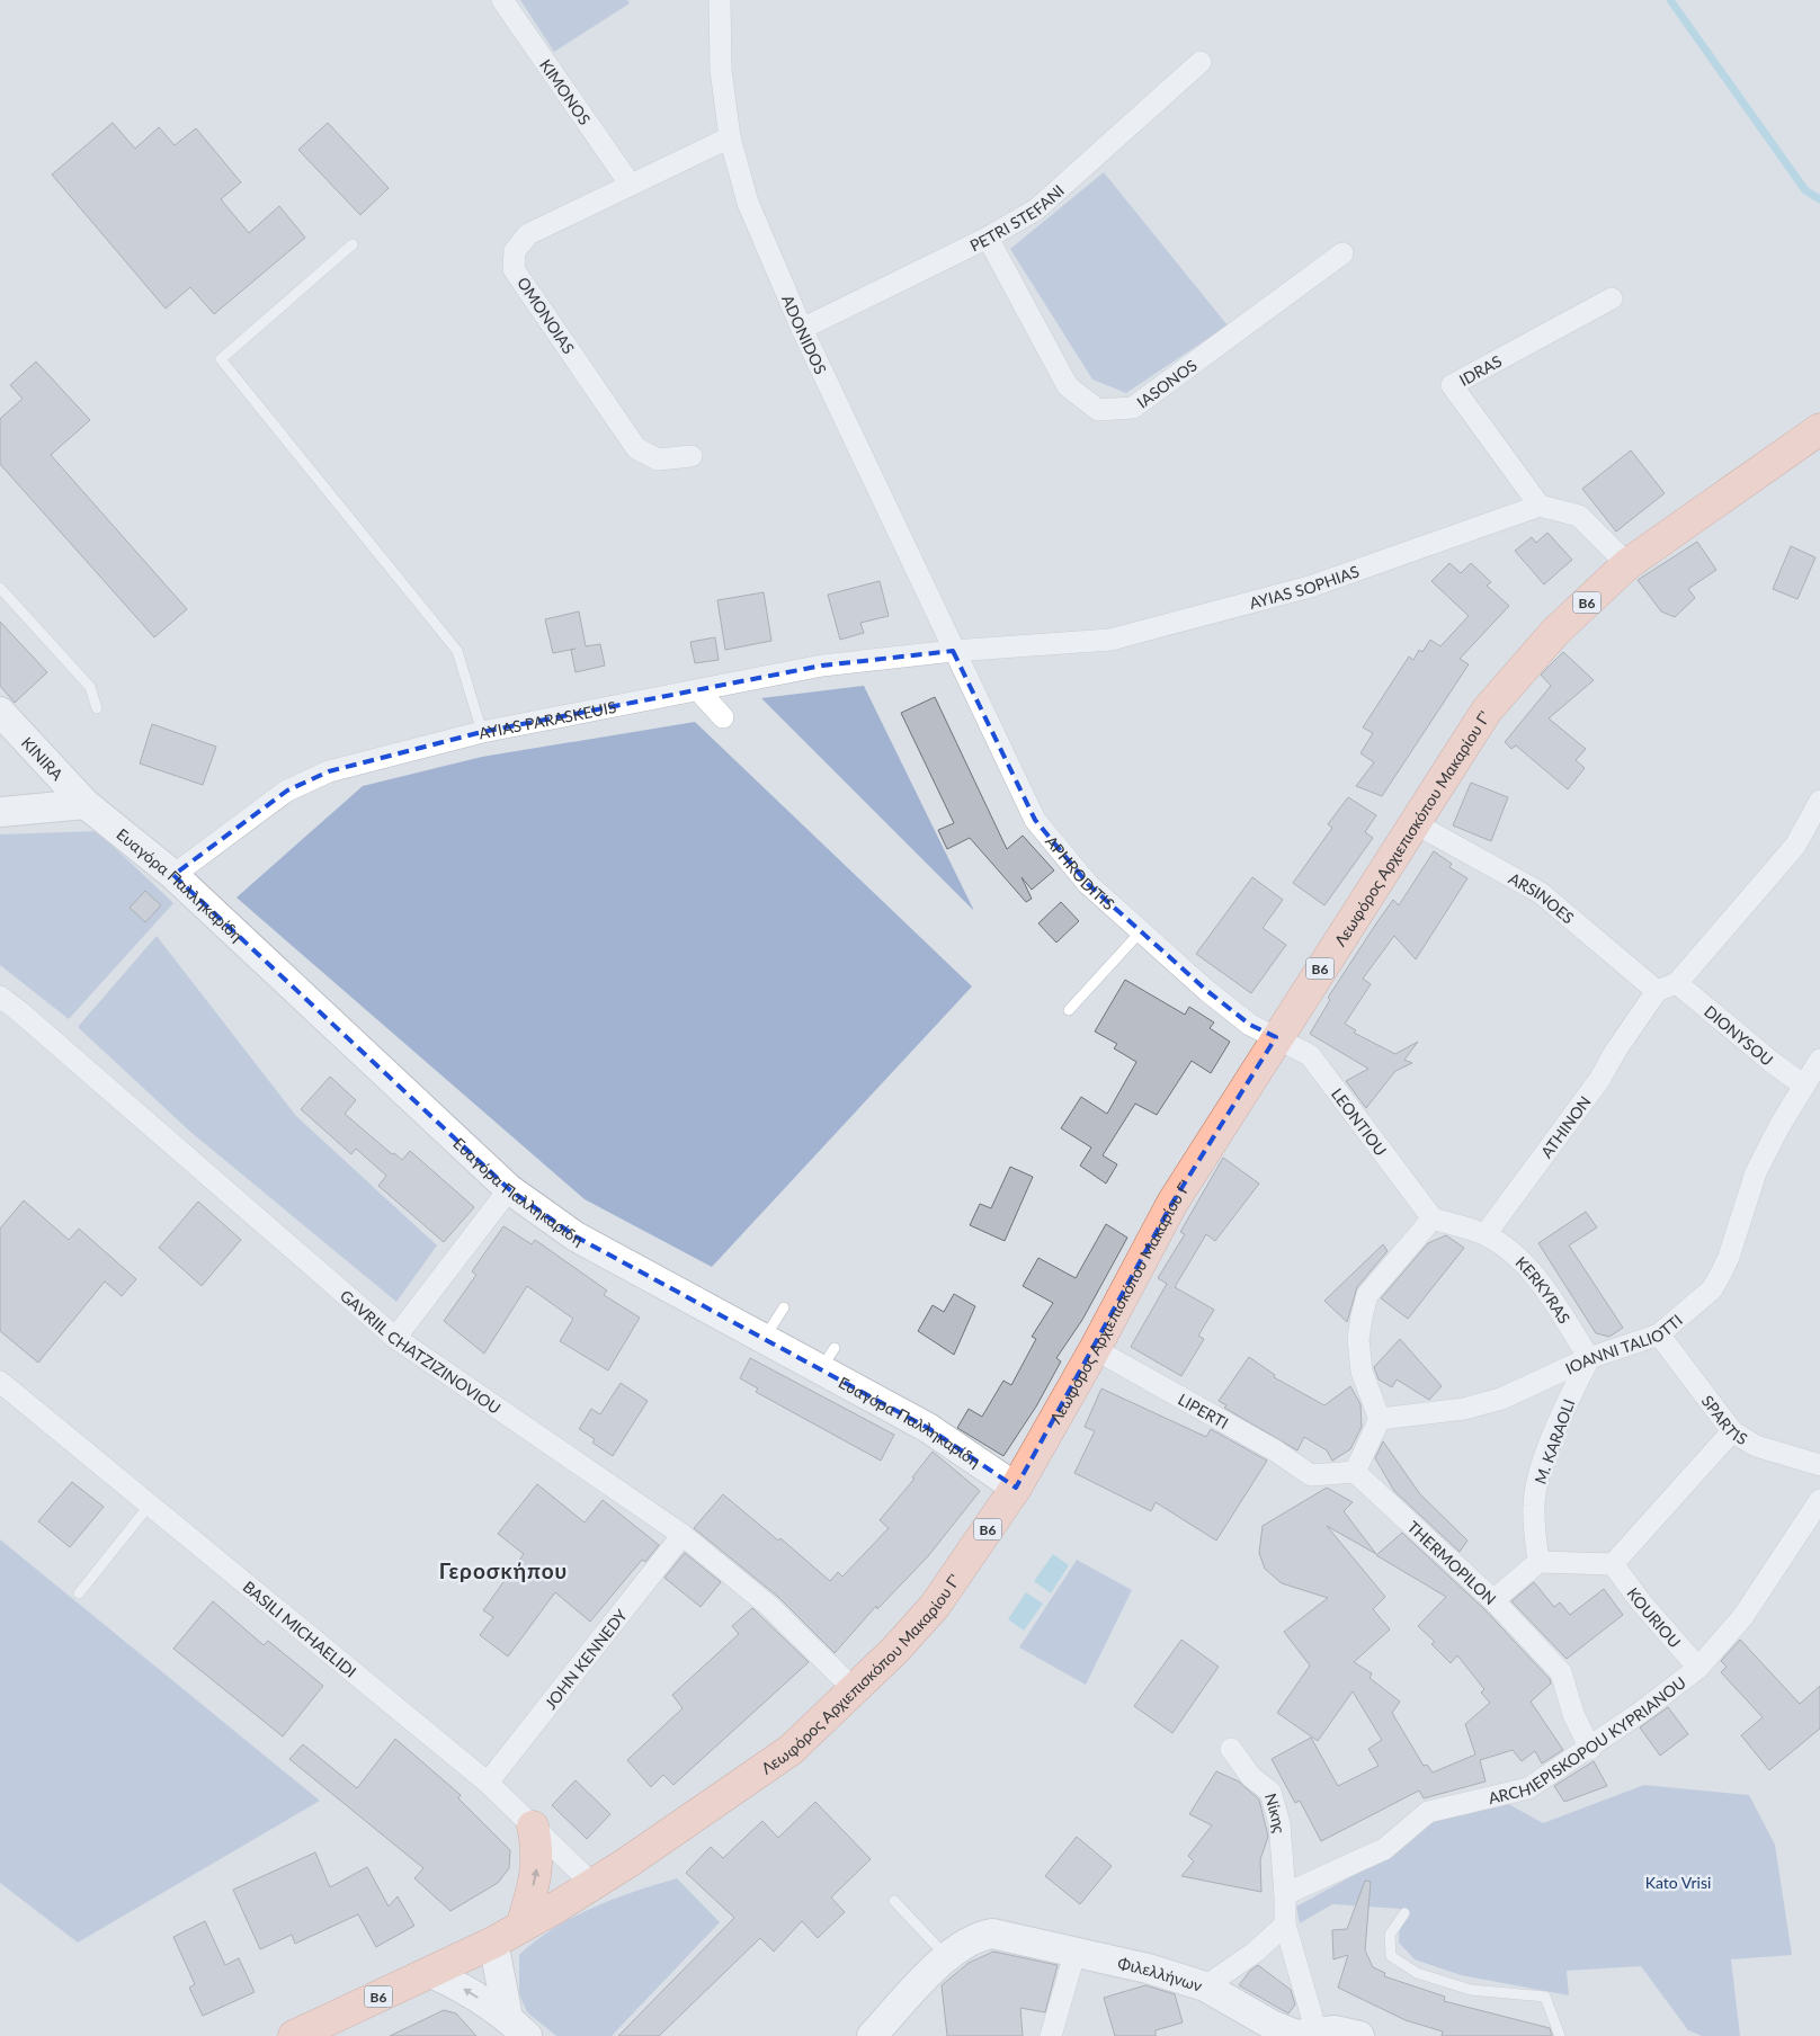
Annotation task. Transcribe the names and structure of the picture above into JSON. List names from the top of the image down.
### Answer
{
  "streets": {
    "main road": [
      "B6",
      "KINIRA",
      "Λεωφόρος Αρχιεπισκόπου Μακαρίου Γ'",
      "Ευαγόρα Παλληκαρίδη",
      "Φιλελλήνων"
    ],
    "street": [
      "KIMONOS",
      "PETRI STEFANI",
      "OMONOIAS",
      "ADONIDOS",
      "IDRAS",
      "IASONOS",
      "AYIAS SOPHIAS",
      "AYIAS PARASKEUIS",
      "APHRODITIS",
      "ARSINOES",
      "DIONYSOU",
      "LEONTIOU",
      "ATHINON",
      "KERKYRAS",
      "IOANNI TALIOTTI",
      "GAVRIIL CHATZIZINOVIOU",
      "LIPERTI",
      "SPARTIS",
      "M. KARAOLI",
      "THERMOPILON",
      "KOURIOU",
      "BASILI MICHAELIDI",
      "JOHN KENNEDY",
      "ARCHIEPISKOPOU KYPRIANOU",
      "Νίκης"
    ]
  },
  "crossings": [
    ["KIMONOS", "OMONOIAS"],
    ["PETRI STEFANI", "ADONIDOS"],
    ["PETRI STEFANI", "IASONOS"],
    ["OMONOIAS", "ADONIDOS"],
    ["ADONIDOS", "AYIAS SOPHIAS"],
    ["ADONIDOS", "AYIAS PARASKEUIS"],
    ["ADONIDOS", "APHRODITIS"],
    ["IDRAS", "AYIAS SOPHIAS"],
    ["AYIAS SOPHIAS", "AYIAS PARASKEUIS"],
    ["AYIAS SOPHIAS", "APHRODITIS"],
    ["AYIAS PARASKEUIS", "APHRODITIS"],
    ["AYIAS PARASKEUIS", "Ευαγόρα Παλληκαρίδη"],
    ["KINIRA", "Ευαγόρα Παλληκαρίδη"],
    ["Λεωφόρος Αρχιεπισκόπου Μακαρίου Γ'", "APHRODITIS"],
    ["Λεωφόρος Αρχιεπισκόπου Μακαρίου Γ'", "Ευαγόρα Παλληκαρίδη"],
    ["Λεωφόρος Αρχιεπισκόπου Μακαρίου Γ'", "ARSINOES"],
    ["Λεωφόρος Αρχιεπισκόπου Μακαρίου Γ'", "LEONTIOU"],
    ["Λεωφόρος Αρχιεπισκόπου Μακαρίου Γ'", "GAVRIIL CHATZIZINOVIOU"],
    ["Λεωφόρος Αρχιεπισκόπου Μακαρίου Γ'", "LIPERTI"],
    ["Λεωφόρος Αρχιεπισκόπου Μακαρίου Γ'", "BASILI MICHAELIDI"],
    ["APHRODITIS", "LEONTIOU"],
    ["ARSINOES", "ATHINON"],
    ["DIONYSOU", "IOANNI TALIOTTI"],
    ["ATHINON", "KERKYRAS"],
    ["KERKYRAS", "IOANNI TALIOTTI"],
    ["KERKYRAS", "M. KARAOLI"],
    ["IOANNI TALIOTTI", "SPARTIS"],
    ["IOANNI TALIOTTI", "M. KARAOLI"],
    ["GAVRIIL CHATZIZINOVIOU", "JOHN KENNEDY"],
    ["LIPERTI", "THERMOPILON"],
    ["M. KARAOLI", "THERMOPILON"],
    ["KOURIOU", "ARCHIEPISKOPOU KYPRIANOU"],
    ["BASILI MICHAELIDI", "JOHN KENNEDY"],
    ["ARCHIEPISKOPOU KYPRIANOU", "Νίκης"],
    ["Νίκης", "Φιλελλήνων"]
  ],
  "districts": ["Γεροσκήπου"],
  "parks": ["Kato Vrisi"]
}
